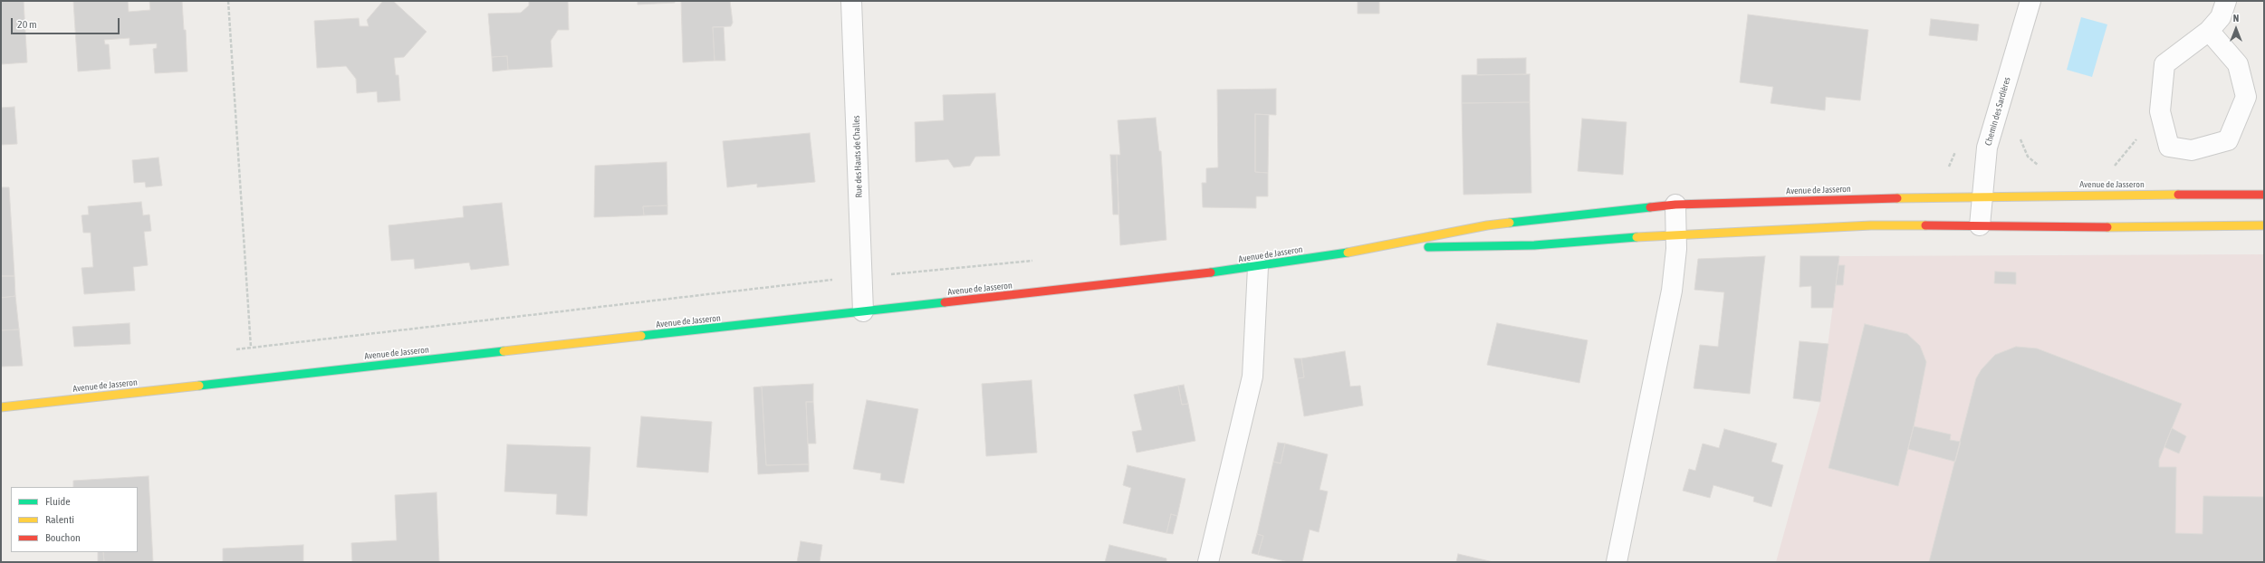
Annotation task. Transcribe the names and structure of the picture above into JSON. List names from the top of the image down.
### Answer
{
  "streets": {
    "main road": ["Avenue de Jasseron"],
    "street": ["Chemin des Sardières", "Rue des Hauts de Challes"]
  },
  "crossings": [
    ["Chemin des Sardières", "Avenue de Jasseron"],
    ["Rue des Hauts de Challes", "Avenue de Jasseron"]
  ],
  "legend": ["Fluide", "Ralenti", "Bouchon"],
  "scale_bar": "20 m",
  "north": "top"
}
